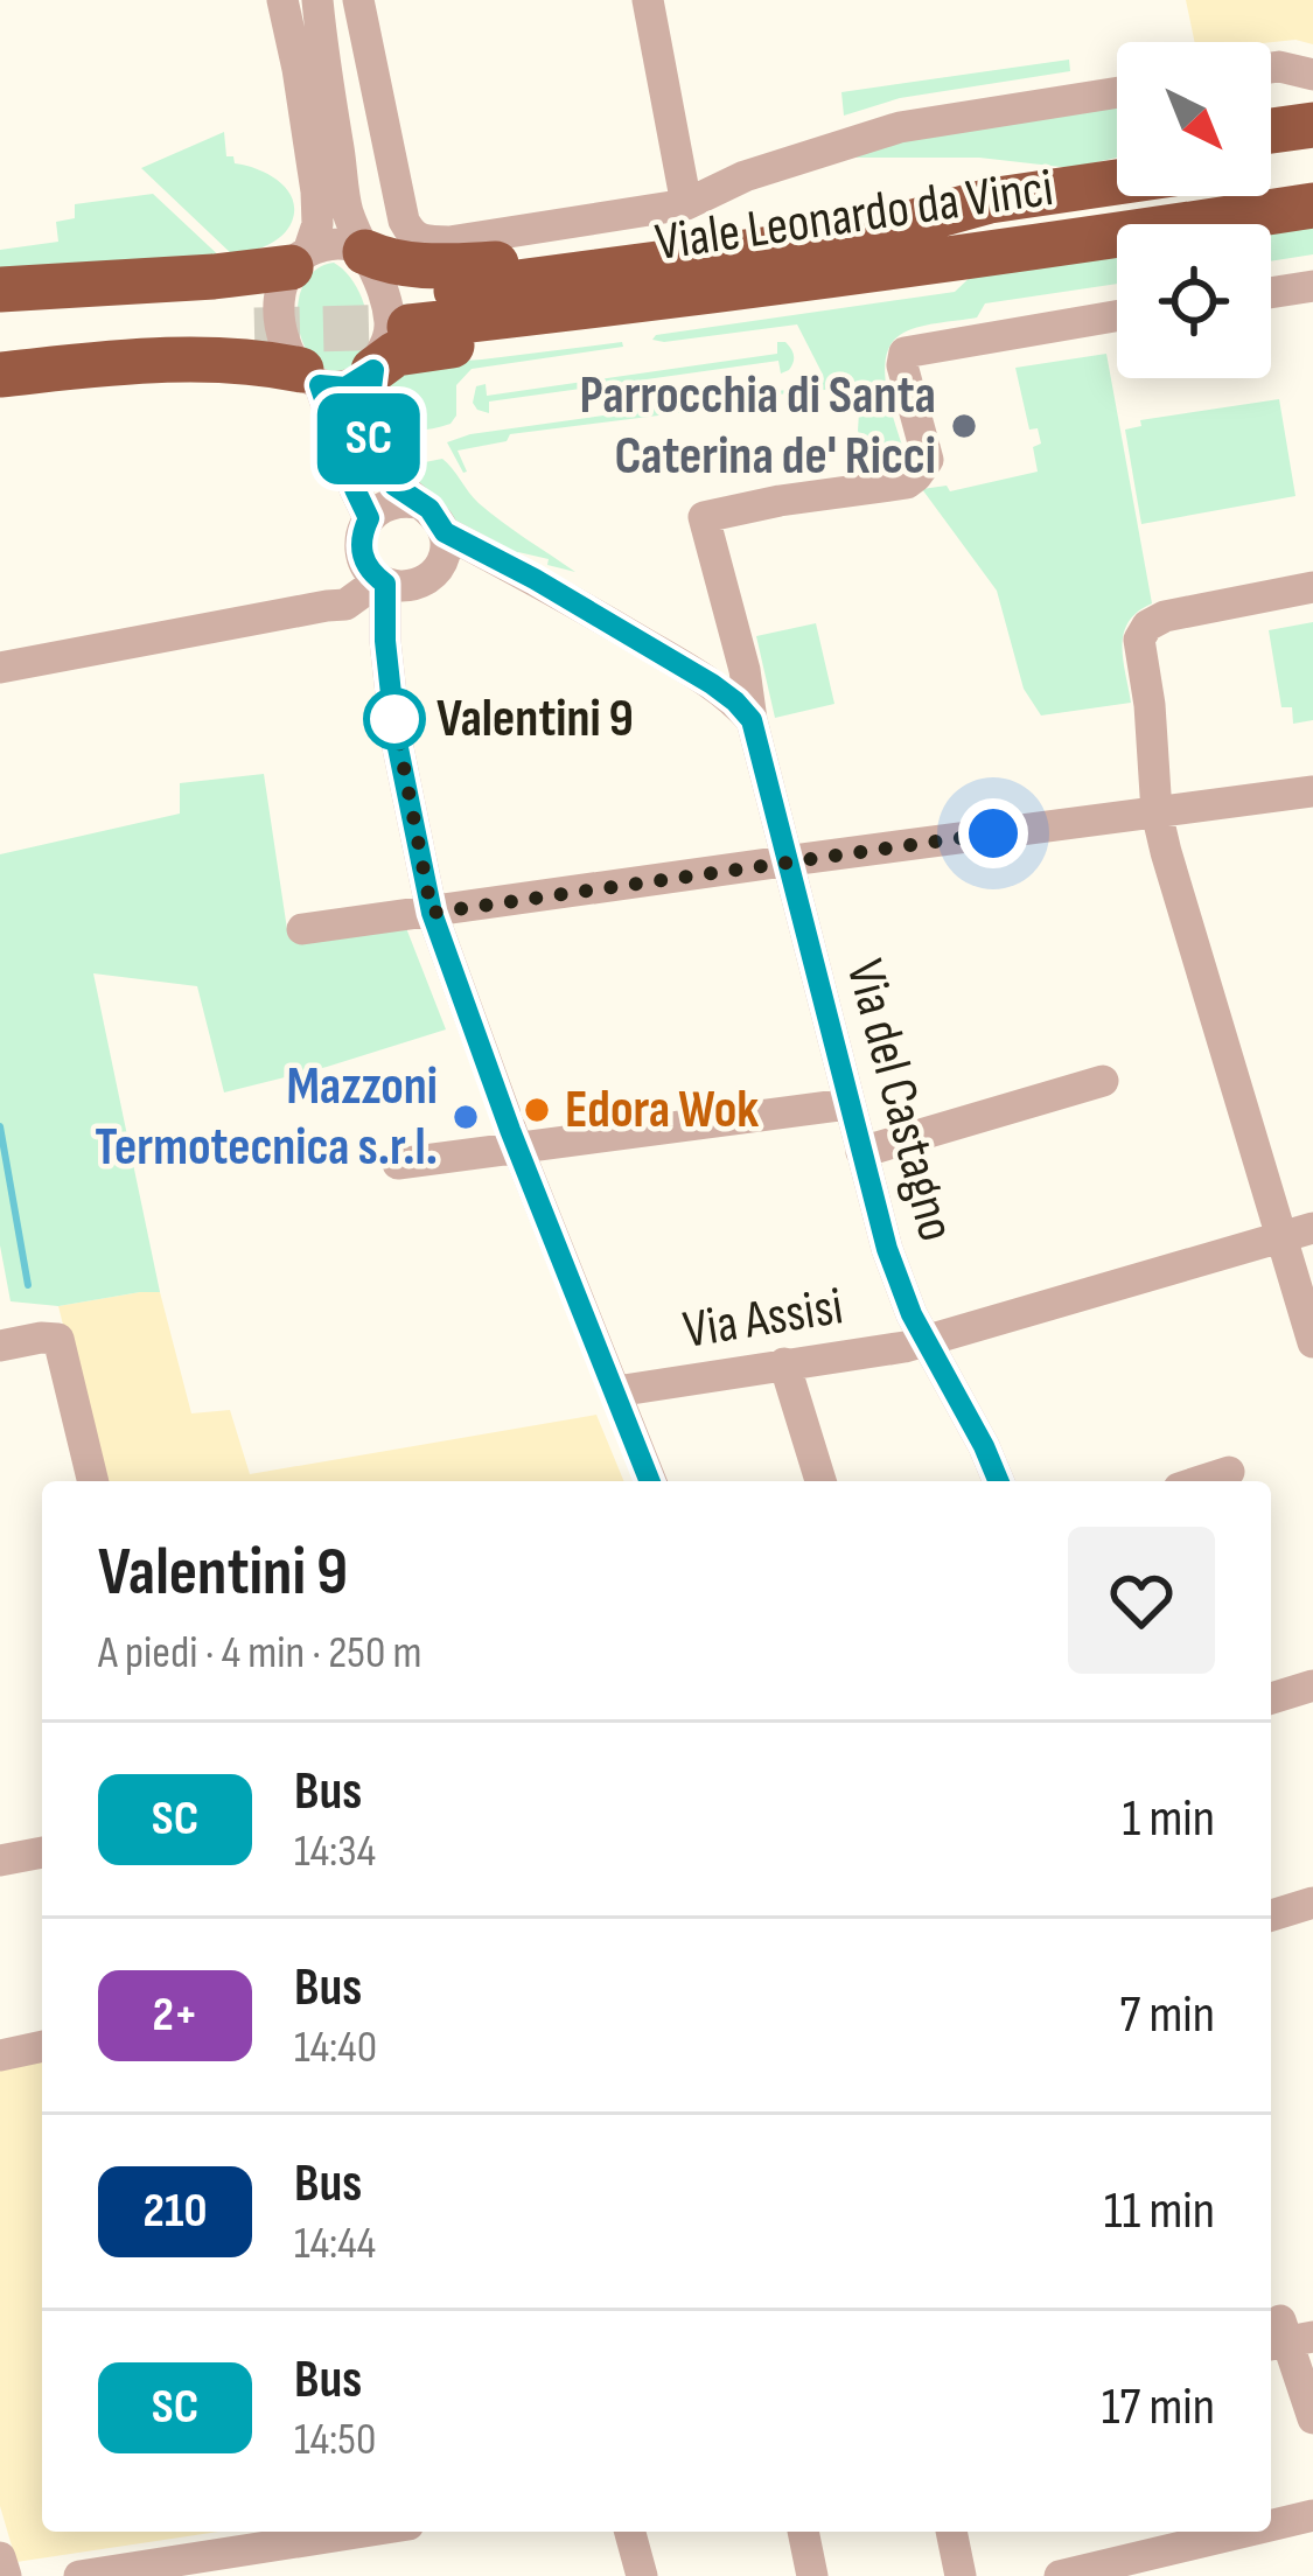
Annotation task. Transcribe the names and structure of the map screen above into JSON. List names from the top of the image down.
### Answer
{
  "streets": {
    "highway": ["Viale Leonardo da Vinci"],
    "street": ["Via del Castagno", "Via Assisi"]
  },
  "crossings": [
    ["Via del Castagno", "Via Assisi"]
  ],
  "places": [
    "Parrocchia di Santa Caterina de' Ricci",
    "Valentini 9",
    "Edora Wok",
    "Mazzoni Termotecnica s.r.l."
  ],
  "lines": ["bus line SC"],
  "north": "bottom right",
  "page": {
    "on_map": "SC",
    "heading": ["Valentini 9", "A piedi · 4 min · 250 m"],
    "list": [
      {
        "mark": "SC",
        "name": "Bus",
        "note": "14:34",
        "value": "1 min"
      },
      {
        "mark": "2+",
        "name": "Bus",
        "note": "14:40",
        "value": "7 min"
      },
      {
        "mark": "210",
        "name": "Bus",
        "note": "14:44",
        "value": "11 min"
      },
      {
        "mark": "SC",
        "name": "Bus",
        "note": "14:50",
        "value": "17 min"
      }
    ]
  }
}
